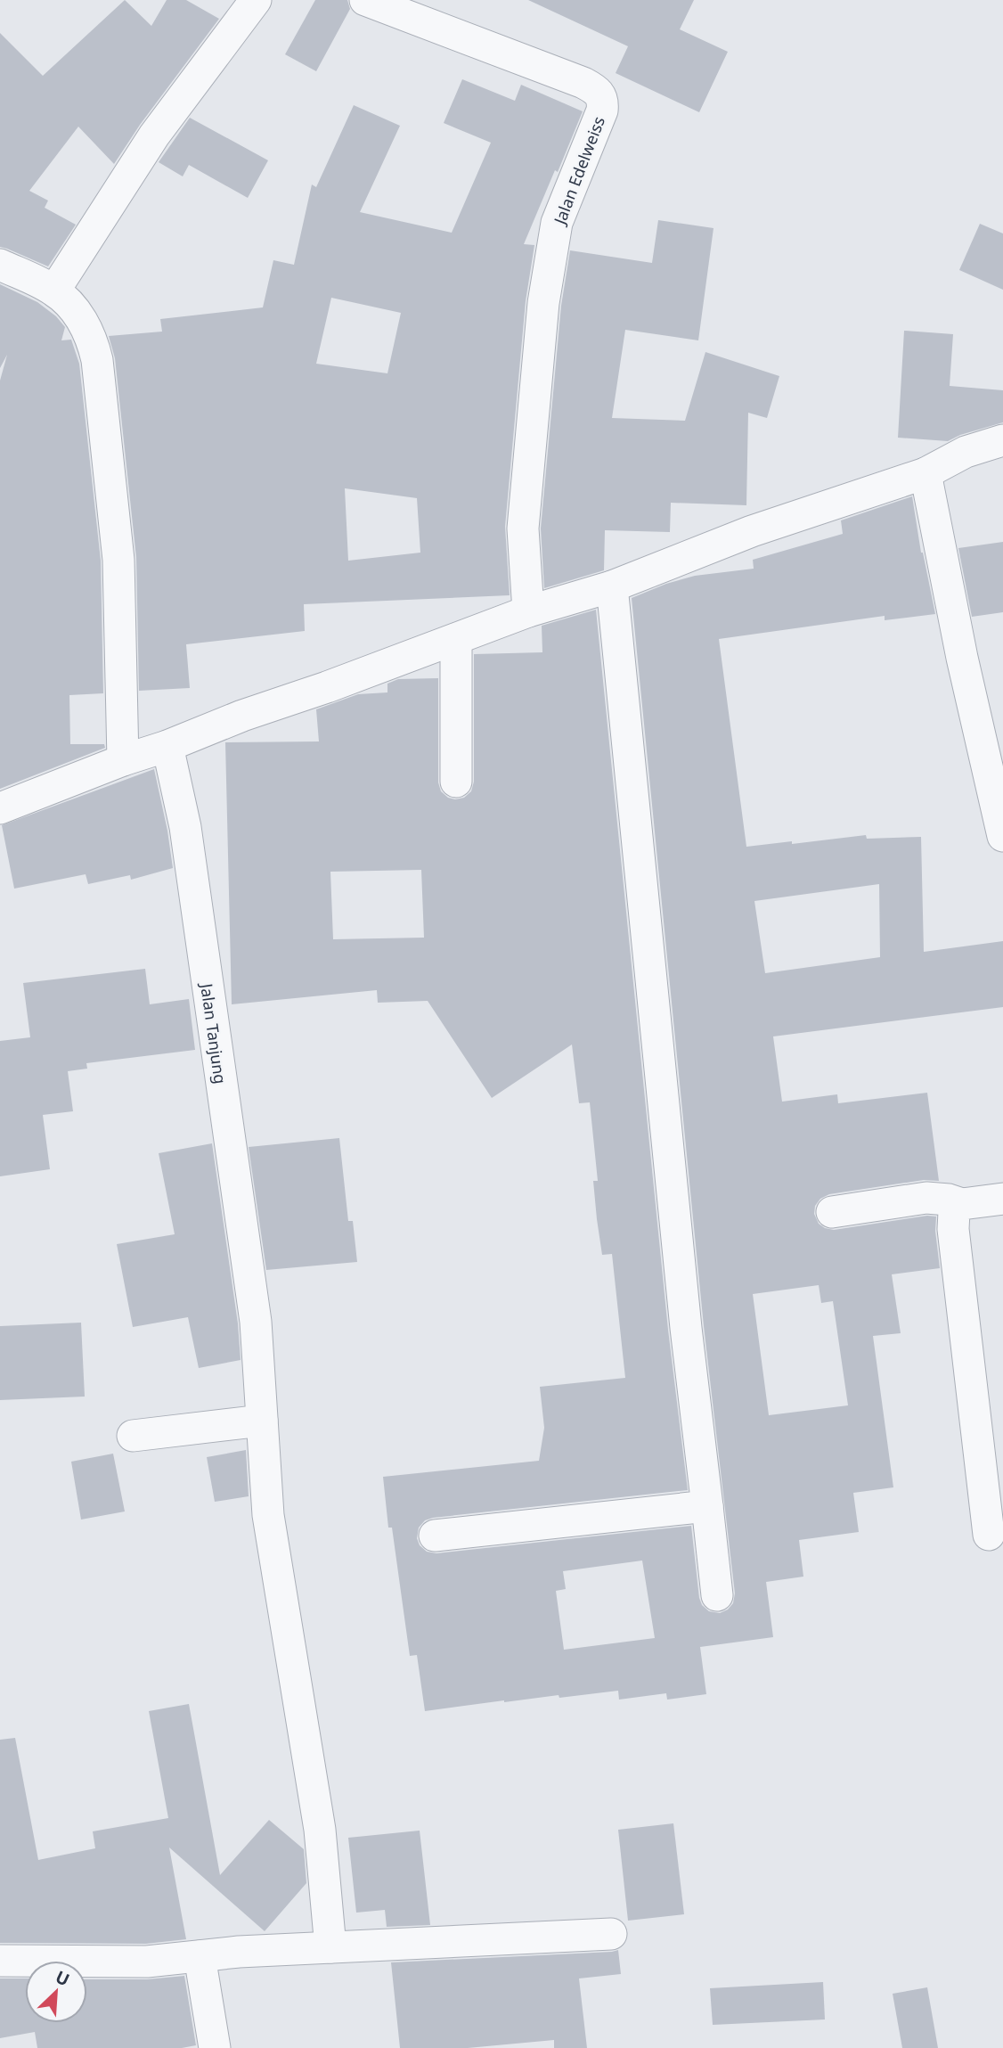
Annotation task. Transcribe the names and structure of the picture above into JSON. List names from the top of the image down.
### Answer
{
  "streets": {
    "street": ["Jalan Edelweiss", "Jalan Tanjung"]
  },
  "north": "top right"
}
